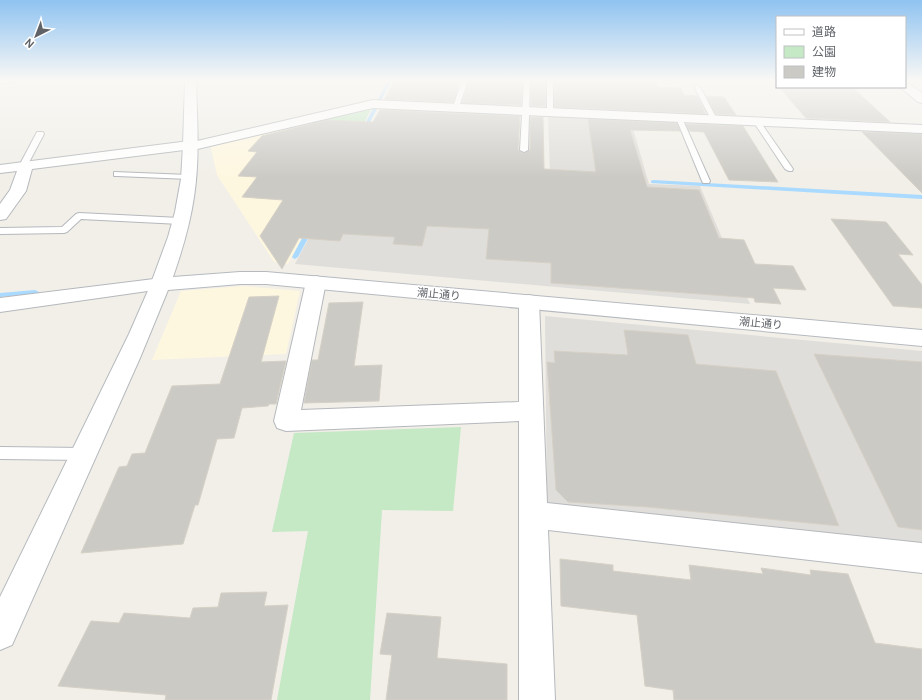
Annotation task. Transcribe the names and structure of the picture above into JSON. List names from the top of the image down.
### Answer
{
  "streets": {
    "street": ["潮止通り"]
  },
  "legend": ["道路", "公園", "建物"],
  "north": "bottom left"
}
